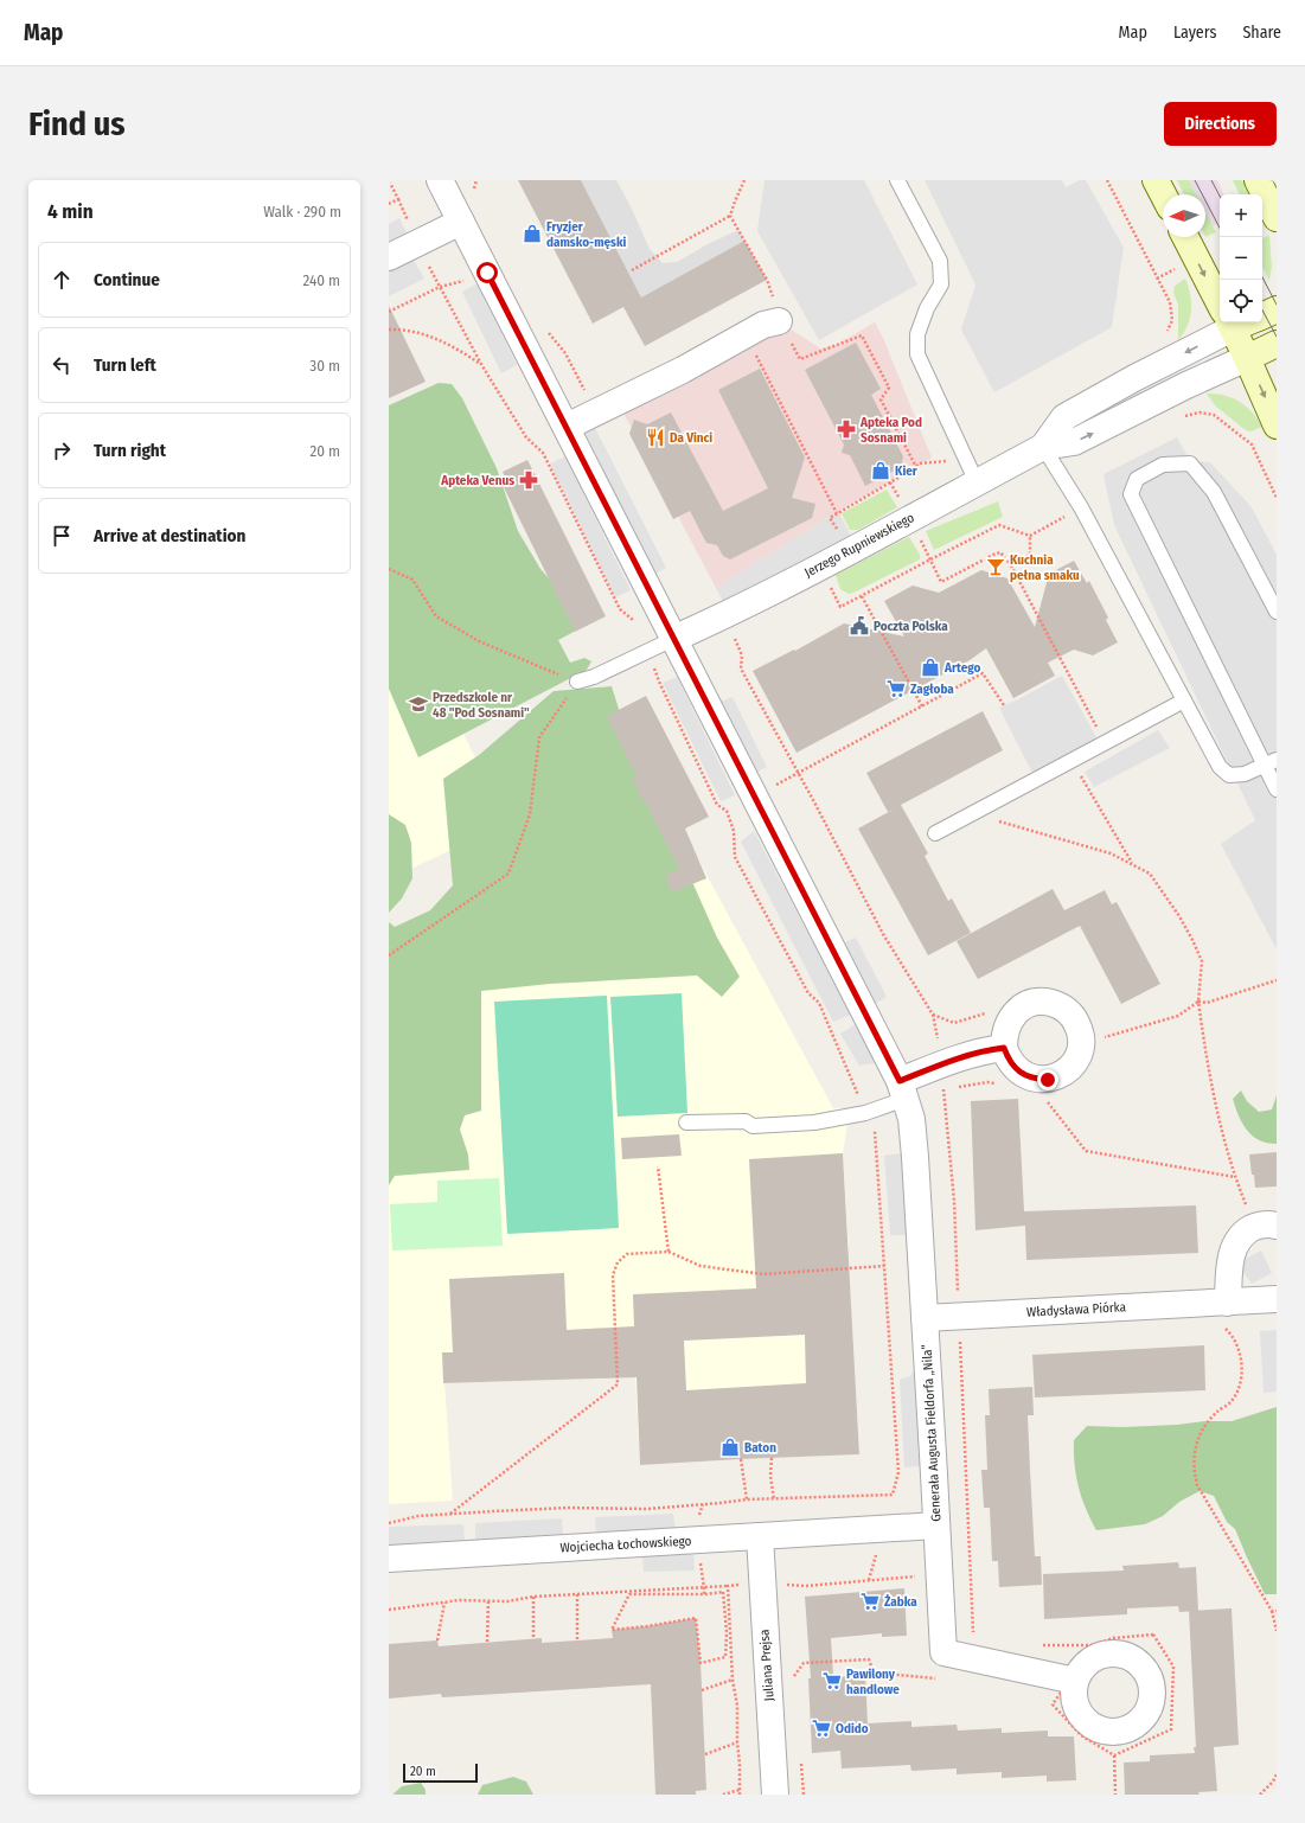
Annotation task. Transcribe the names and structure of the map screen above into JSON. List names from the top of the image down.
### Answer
{
  "streets": {
    "street": [
      "Jerzego Rupniewskiego",
      "Władysława Piórka",
      "Generała Augusta Fieldorfa „Nila”",
      "Wojciecha Łochowskiego",
      "Juliana Prejsa"
    ]
  },
  "crossings": [
    ["Jerzego Rupniewskiego", "Generała Augusta Fieldorfa „Nila”"],
    ["Władysława Piórka", "Generała Augusta Fieldorfa „Nila”"],
    ["Generała Augusta Fieldorfa „Nila”", "Wojciecha Łochowskiego"],
    ["Wojciecha Łochowskiego", "Juliana Prejsa"]
  ],
  "places": {
    "shop": [
      "Fryzjer damsko-męski",
      "Kier",
      "Artego",
      "Baton"
    ],
    "pharmacy": ["Apteka Pod Sosnami", "Apteka Venus"],
    "restaurant": ["Da Vinci"],
    "bar": ["Kuchnia pełna smaku"],
    "public building": ["Poczta Polska"],
    "supermarket": [
      "Zagłoba",
      "Żabka",
      "Pawilony handlowe",
      "Odido"
    ],
    "school or university": ["Przedszkole nr 48 \"Pod Sosnami\""]
  },
  "scale_bar": "20 m",
  "north": "left",
  "page": {
    "header": "Map",
    "nav": ["Map", "Layers", "Share"],
    "buttons": "Directions",
    "title": "Find us",
    "heading": ["4 min", "Walk · 290 m"],
    "map_buttons": ["+", "−"],
    "list": [
      ["Continue", "240 m"],
      ["Turn left", "30 m"],
      ["Turn right", "20 m"],
      "Arrive at destination"
    ],
    "scale": "20 m"
  }
}
